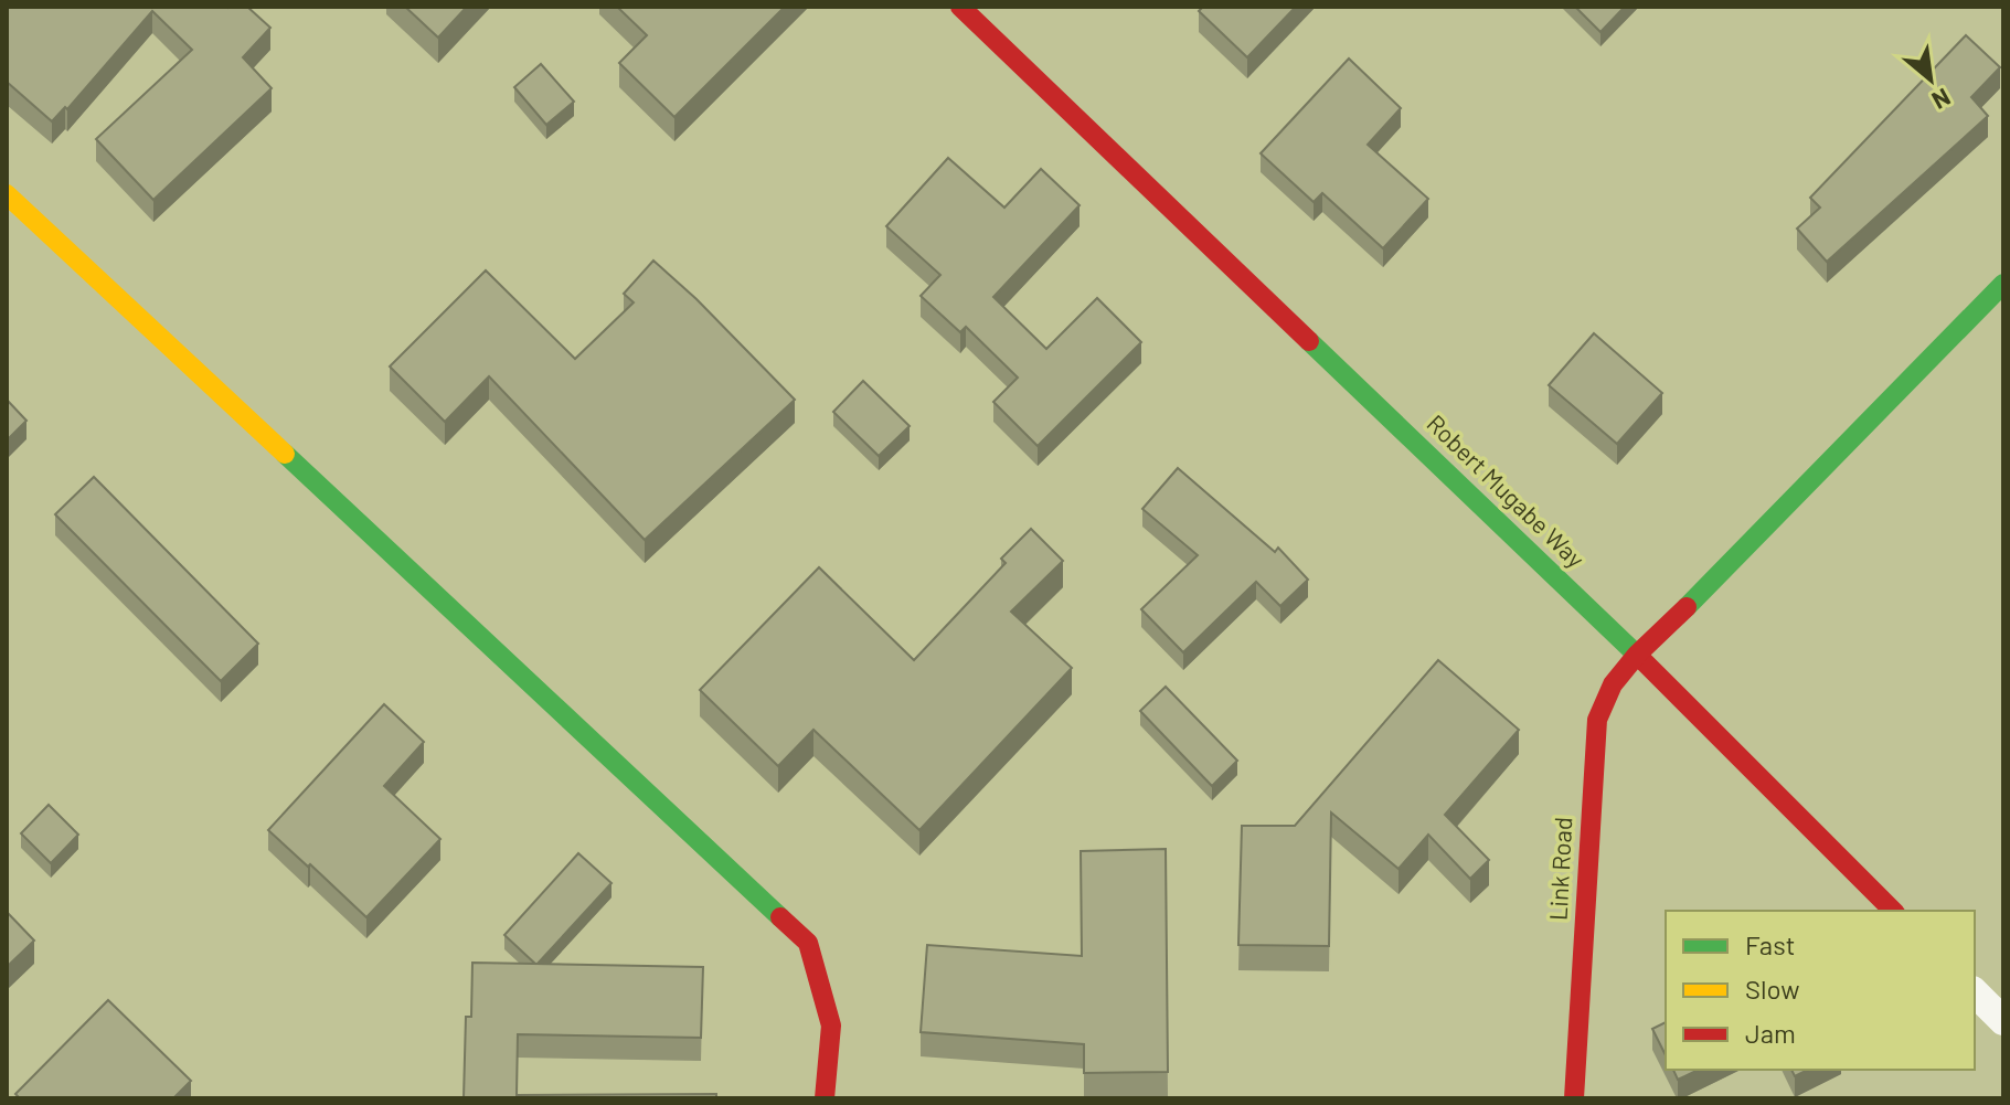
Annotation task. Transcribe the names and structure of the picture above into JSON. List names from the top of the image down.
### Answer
{
  "streets": {
    "street": ["Robert Mugabe Way", "Link Road"]
  },
  "crossings": [
    ["Robert Mugabe Way", "Link Road"]
  ],
  "legend": ["Fast", "Slow", "Jam"],
  "north": "bottom right"
}
